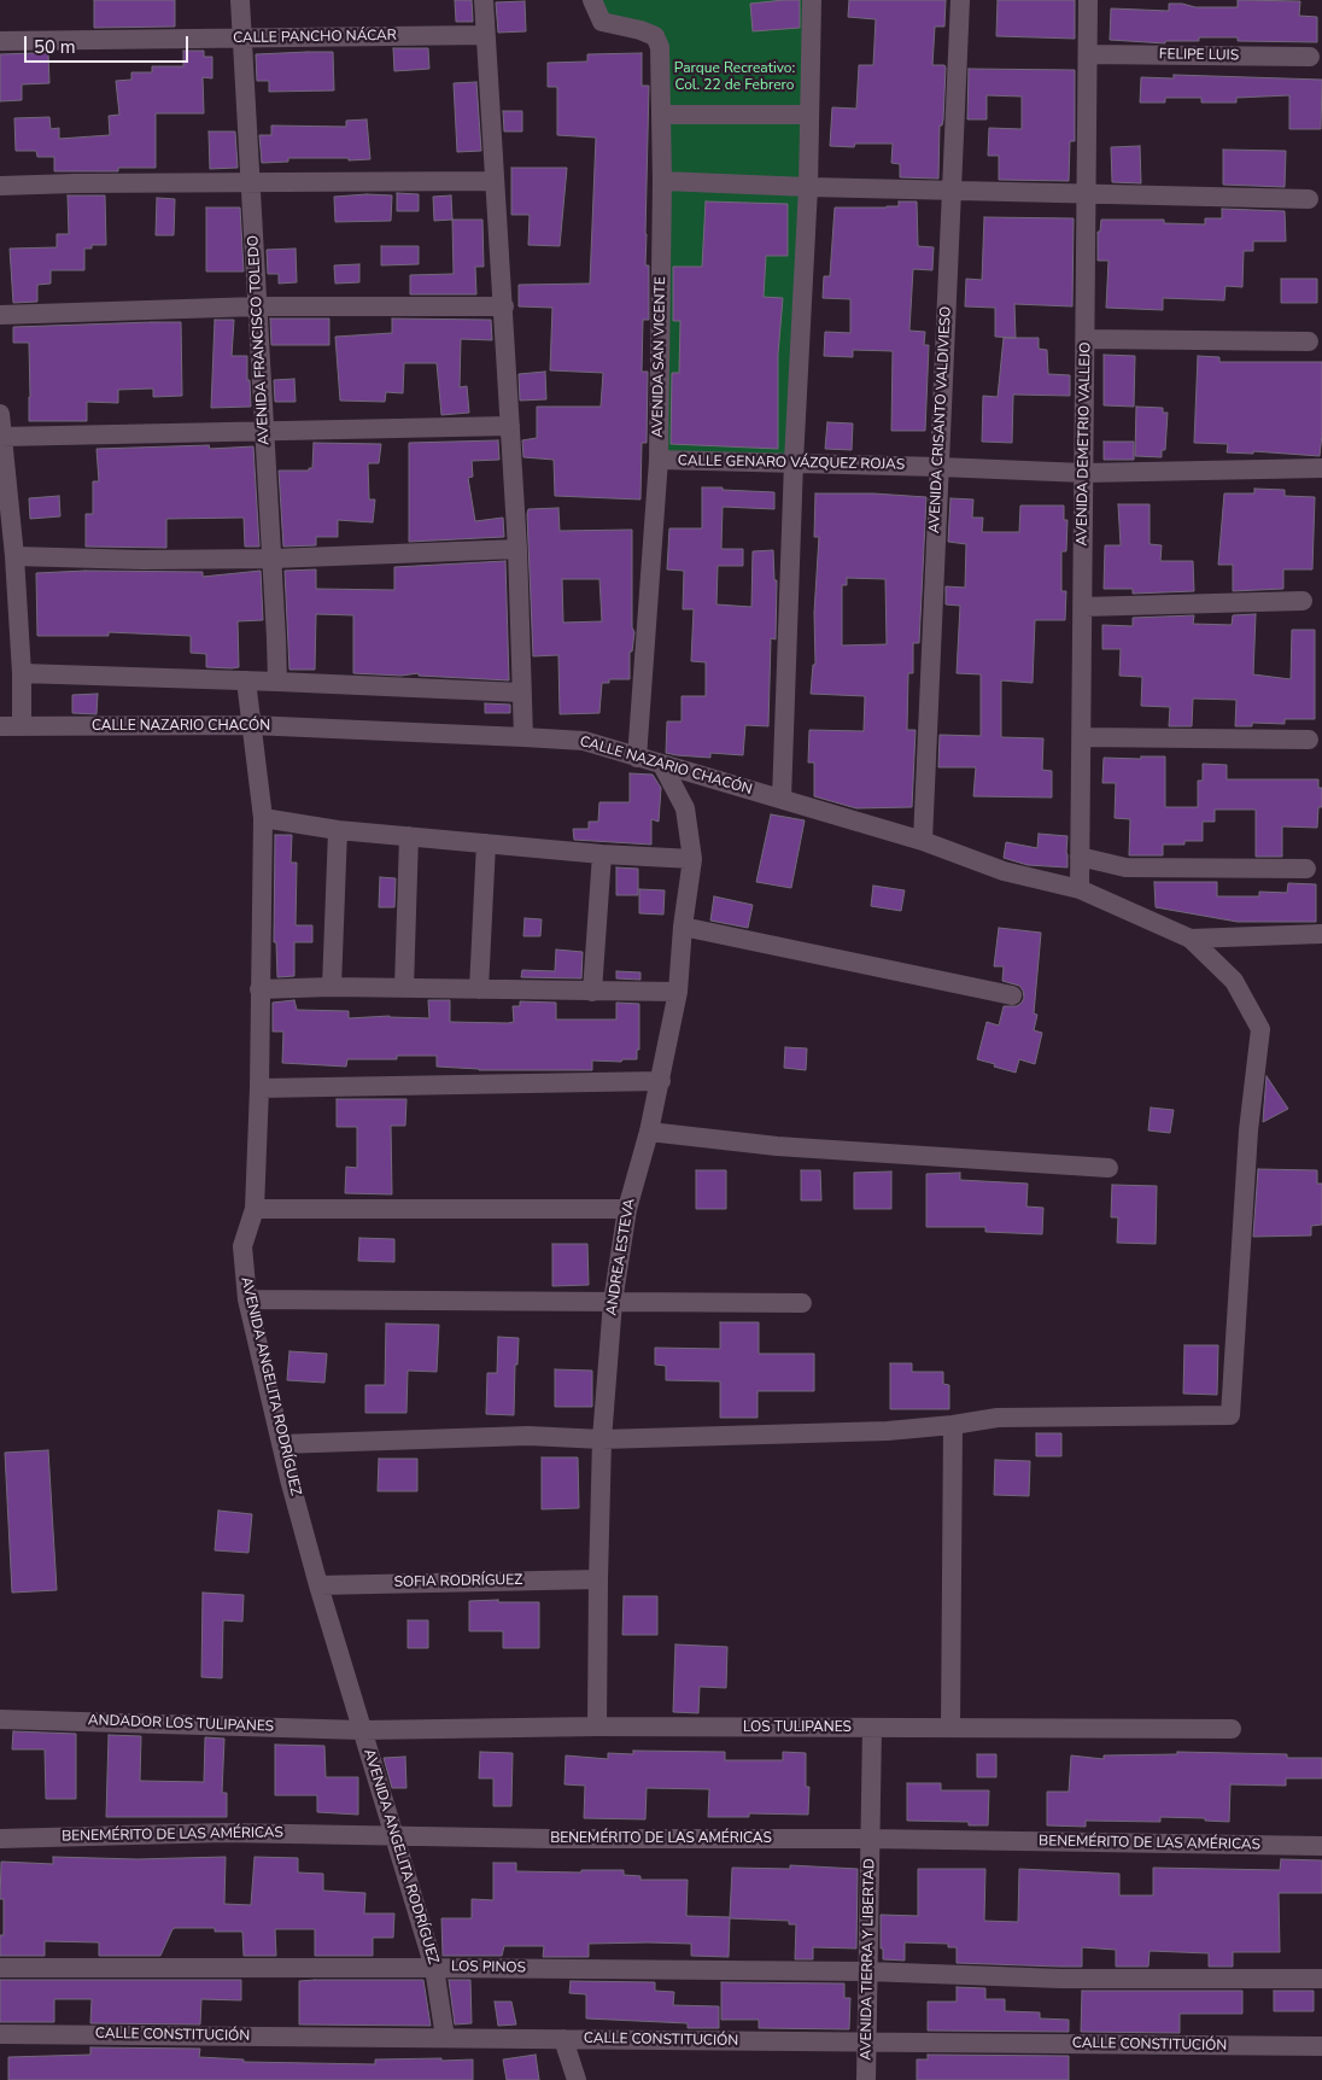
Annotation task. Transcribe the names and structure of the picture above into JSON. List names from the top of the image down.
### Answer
{
  "streets": {
    "street": [
      "CALLE PANCHO NÁCAR",
      "FELIPE LUIS",
      "AVENIDA FRANCISCO TOLEDO",
      "AVENIDA SAN VICENTE",
      "AVENIDA CRISANTO VALDIVIESO",
      "AVENIDA DEMETRIO VALLEJO",
      "CALLE GENARO VÁZQUEZ ROJAS",
      "CALLE NAZARIO CHACÓN",
      "ANDREA ESTEVA",
      "AVENIDA ANGELITA RODRÍGUEZ",
      "SOFIA RODRÍGUEZ",
      "ANDADOR LOS TULIPANES",
      "LOS TULIPANES",
      "BENEMÉRITO DE LAS AMÉRICAS",
      "AVENIDA TIERRA Y LIBERTAD",
      "LOS PINOS",
      "CALLE CONSTITUCIÓN"
    ]
  },
  "crossings": [
    ["CALLE PANCHO NÁCAR", "AVENIDA FRANCISCO TOLEDO"],
    ["FELIPE LUIS", "AVENIDA DEMETRIO VALLEJO"],
    ["AVENIDA SAN VICENTE", "CALLE GENARO VÁZQUEZ ROJAS"],
    ["AVENIDA SAN VICENTE", "CALLE NAZARIO CHACÓN"],
    ["AVENIDA CRISANTO VALDIVIESO", "CALLE GENARO VÁZQUEZ ROJAS"],
    ["AVENIDA CRISANTO VALDIVIESO", "CALLE NAZARIO CHACÓN"],
    ["AVENIDA DEMETRIO VALLEJO", "CALLE GENARO VÁZQUEZ ROJAS"],
    ["AVENIDA DEMETRIO VALLEJO", "CALLE NAZARIO CHACÓN"],
    ["CALLE NAZARIO CHACÓN", "ANDREA ESTEVA"],
    ["CALLE NAZARIO CHACÓN", "AVENIDA ANGELITA RODRÍGUEZ"],
    ["ANDREA ESTEVA", "SOFIA RODRÍGUEZ"],
    ["ANDREA ESTEVA", "LOS TULIPANES"],
    ["AVENIDA ANGELITA RODRÍGUEZ", "SOFIA RODRÍGUEZ"],
    ["AVENIDA ANGELITA RODRÍGUEZ", "ANDADOR LOS TULIPANES"],
    ["AVENIDA ANGELITA RODRÍGUEZ", "LOS TULIPANES"],
    ["AVENIDA ANGELITA RODRÍGUEZ", "BENEMÉRITO DE LAS AMÉRICAS"],
    ["AVENIDA ANGELITA RODRÍGUEZ", "LOS PINOS"],
    ["AVENIDA ANGELITA RODRÍGUEZ", "CALLE CONSTITUCIÓN"],
    ["ANDADOR LOS TULIPANES", "LOS TULIPANES"],
    ["LOS TULIPANES", "AVENIDA TIERRA Y LIBERTAD"],
    ["BENEMÉRITO DE LAS AMÉRICAS", "AVENIDA TIERRA Y LIBERTAD"],
    ["AVENIDA TIERRA Y LIBERTAD", "LOS PINOS"],
    ["AVENIDA TIERRA Y LIBERTAD", "CALLE CONSTITUCIÓN"]
  ],
  "parks": ["Parque Recreativo: Col. 22 de Febrero"],
  "scale_bar": "50 m"
}
